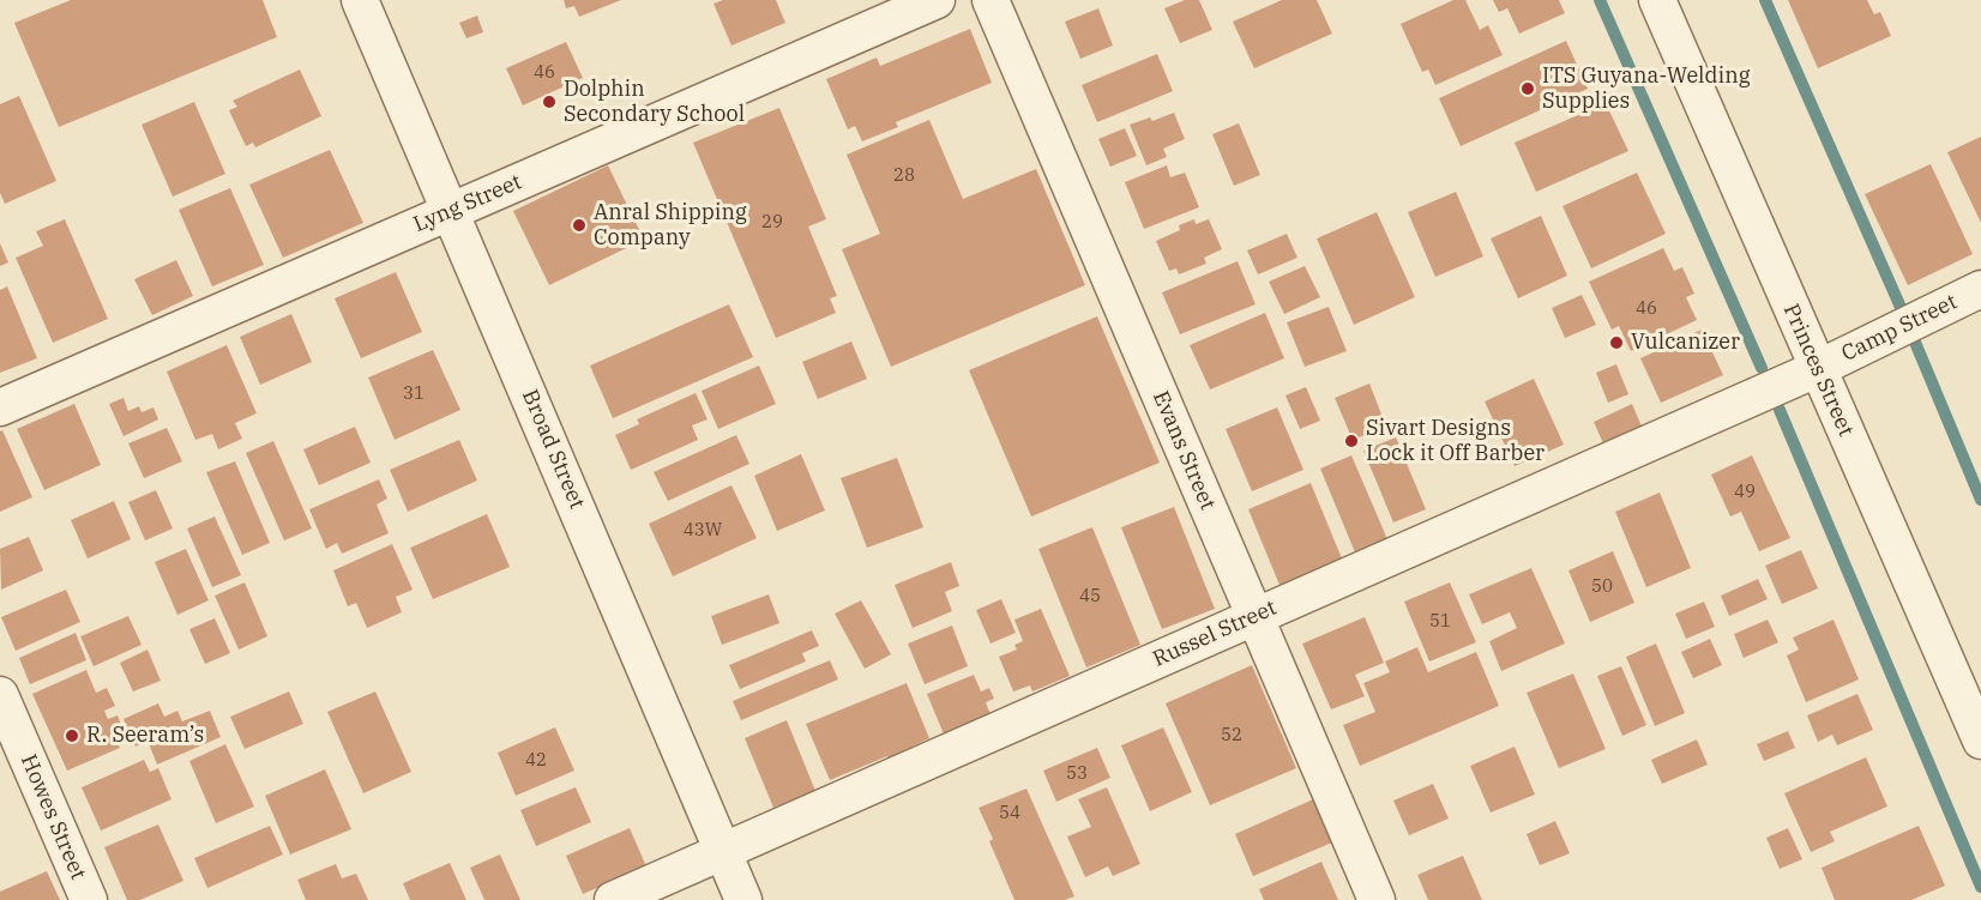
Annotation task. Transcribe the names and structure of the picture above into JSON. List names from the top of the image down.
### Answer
{
  "streets": {
    "street": [
      "Lyng Street",
      "Camp Street",
      "Princes Street",
      "Broad Street",
      "Evans Street",
      "Russel Street",
      "Howes Street"
    ]
  },
  "crossings": [
    ["Lyng Street", "Broad Street"],
    ["Camp Street", "Princes Street"],
    ["Camp Street", "Russel Street"],
    ["Princes Street", "Russel Street"],
    ["Broad Street", "Russel Street"],
    ["Evans Street", "Russel Street"]
  ],
  "places": [
    "ITS Guyana-Welding Supplies",
    "Dolphin Secondary School",
    "Anral Shipping Company",
    "Vulcanizer",
    "Sivart Designs Lock it Off Barber",
    "R. Seeram’s"
  ],
  "house_numbers": [
    "46",
    "28",
    "29",
    "46",
    "31",
    "49",
    "43W",
    "50",
    "45",
    "51",
    "52",
    "42",
    "53",
    "54"
  ]
}
